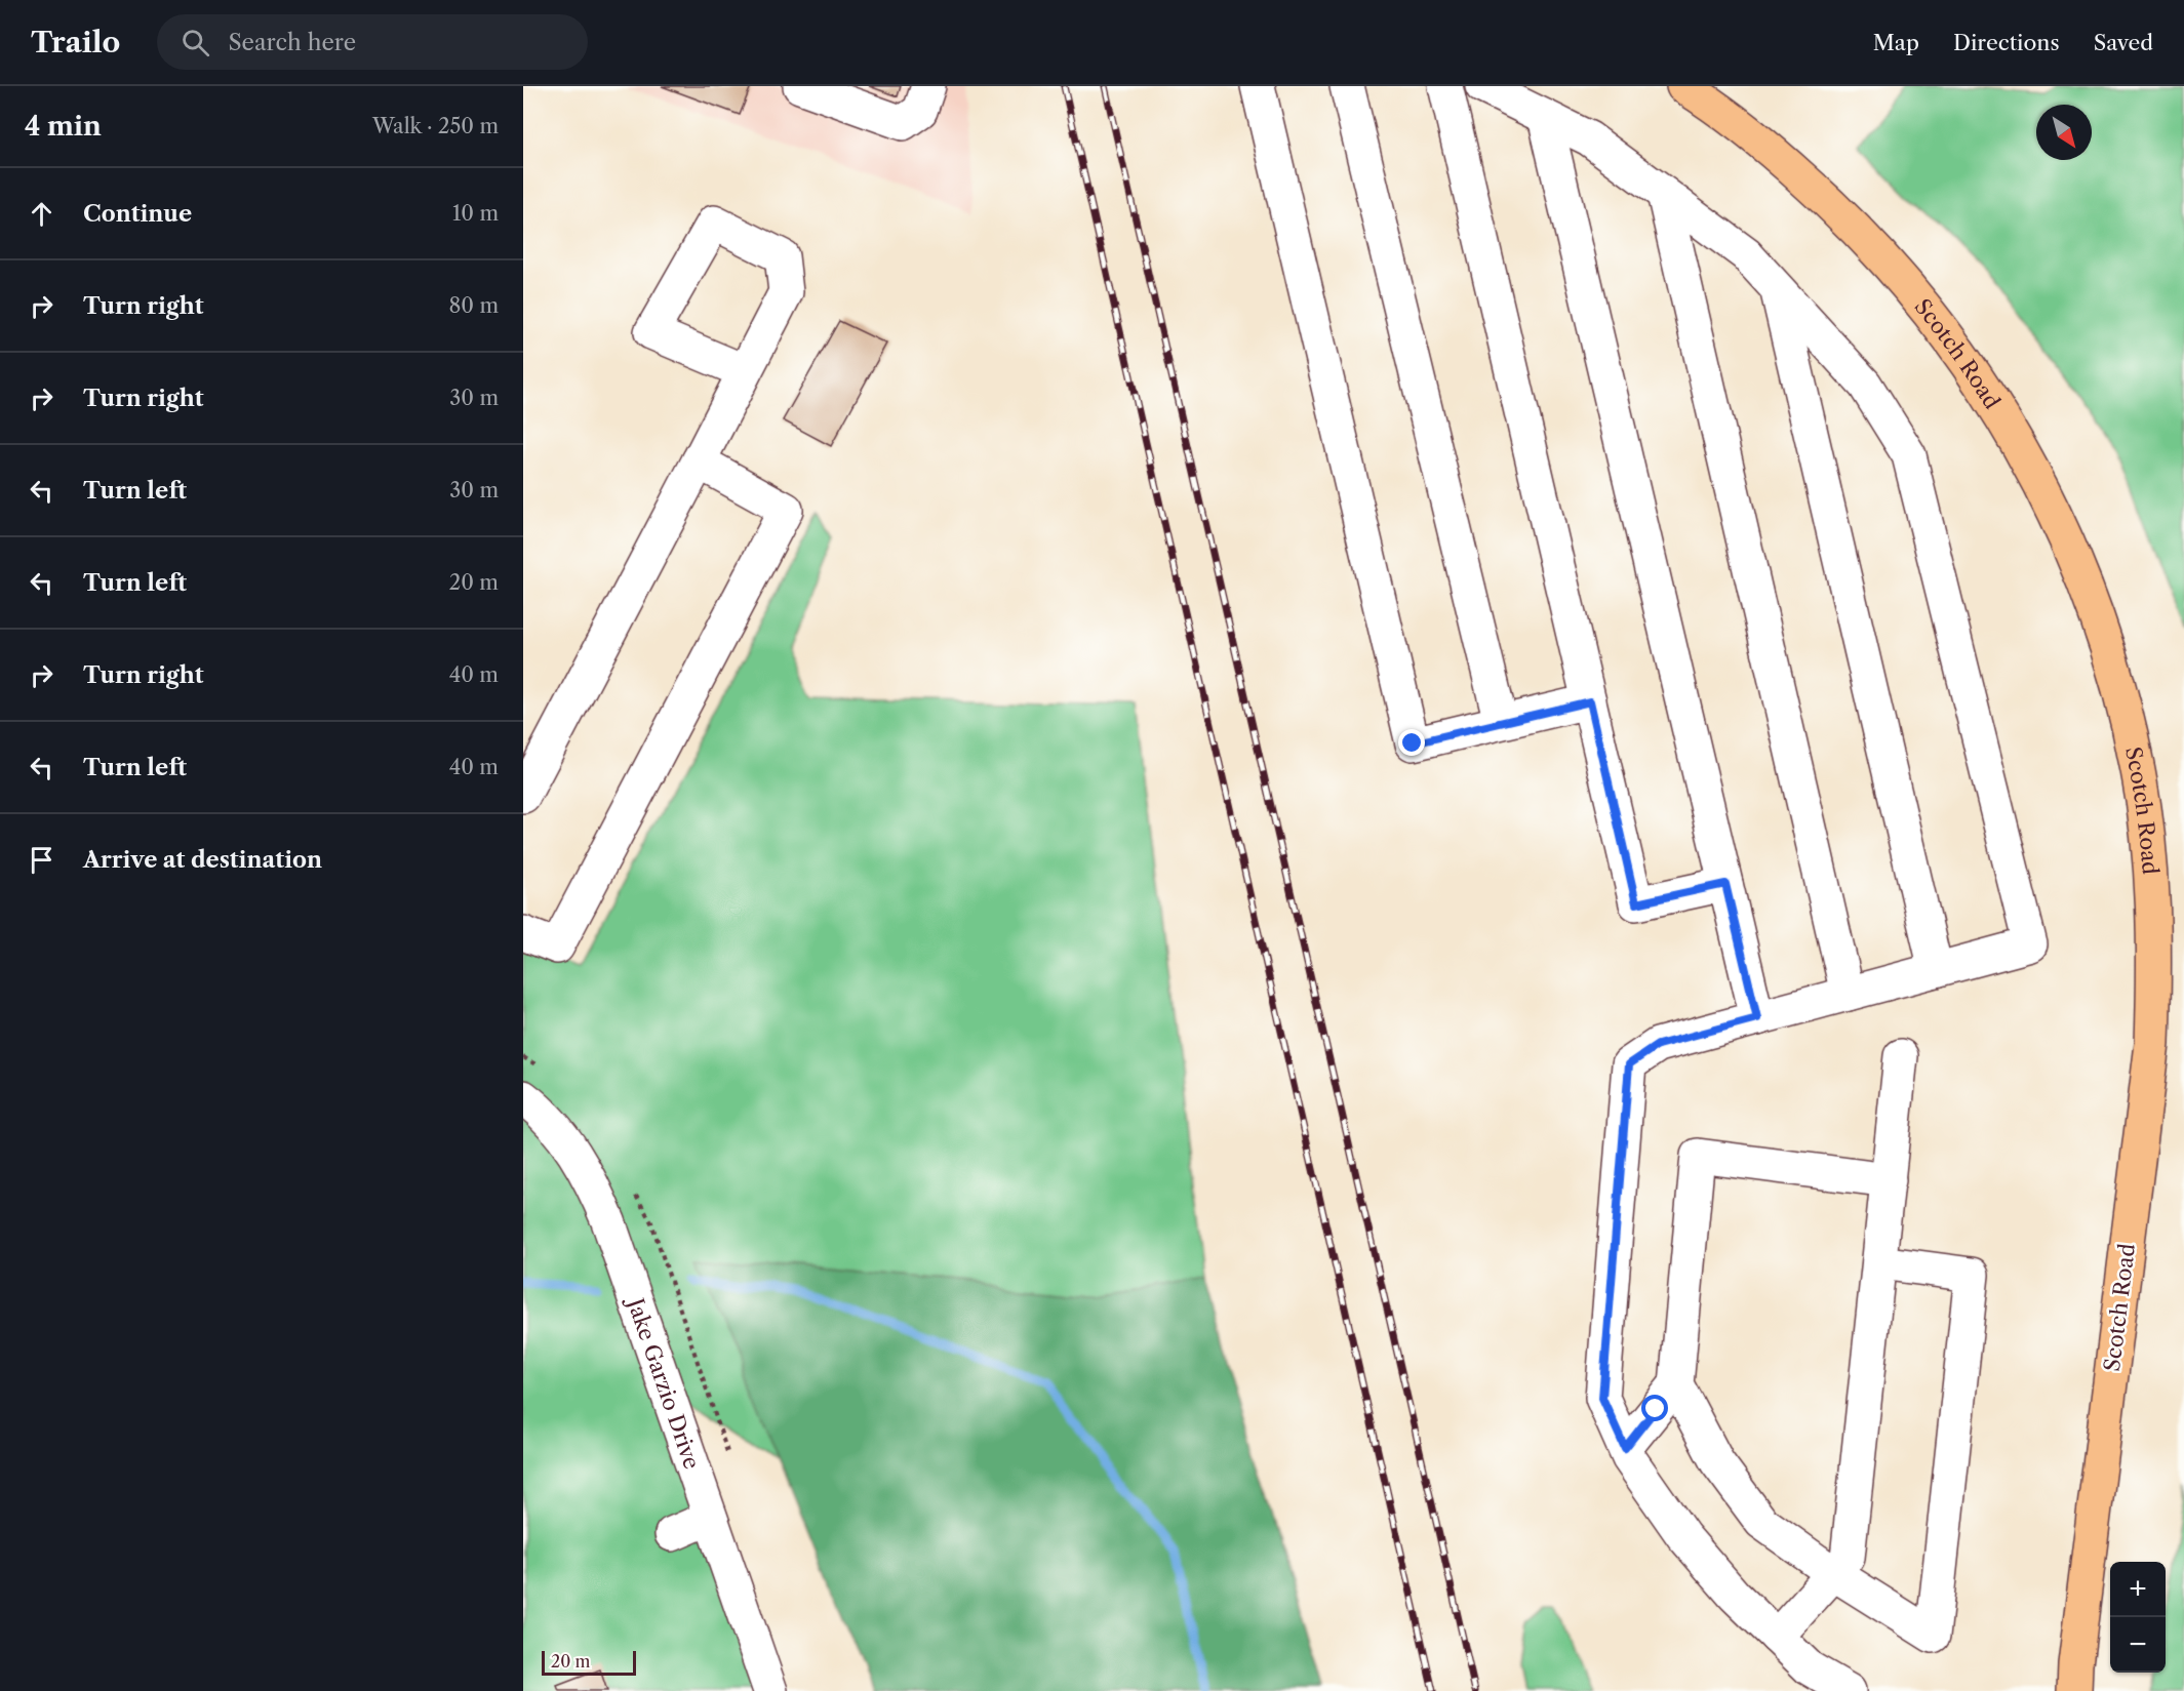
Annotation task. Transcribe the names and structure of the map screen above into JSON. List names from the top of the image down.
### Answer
{
  "streets": {
    "main road": ["Scotch Road"],
    "lane": ["Jake Garzio Drive"]
  },
  "scale_bar": "20 m",
  "north": "bottom right",
  "page": {
    "header": "Trailo",
    "search": "Search here",
    "nav": ["Map", "Directions", "Saved"],
    "heading": ["4 min", "Walk · 250 m"],
    "list": [
      ["Continue", "10 m"],
      ["Turn right", "80 m"],
      ["Turn right", "30 m"],
      ["Turn left", "30 m"],
      ["Turn left", "20 m"],
      ["Turn right", "40 m"],
      ["Turn left", "40 m"],
      "Arrive at destination"
    ],
    "map_buttons": ["+", "−"],
    "scale": "20 m"
  }
}
